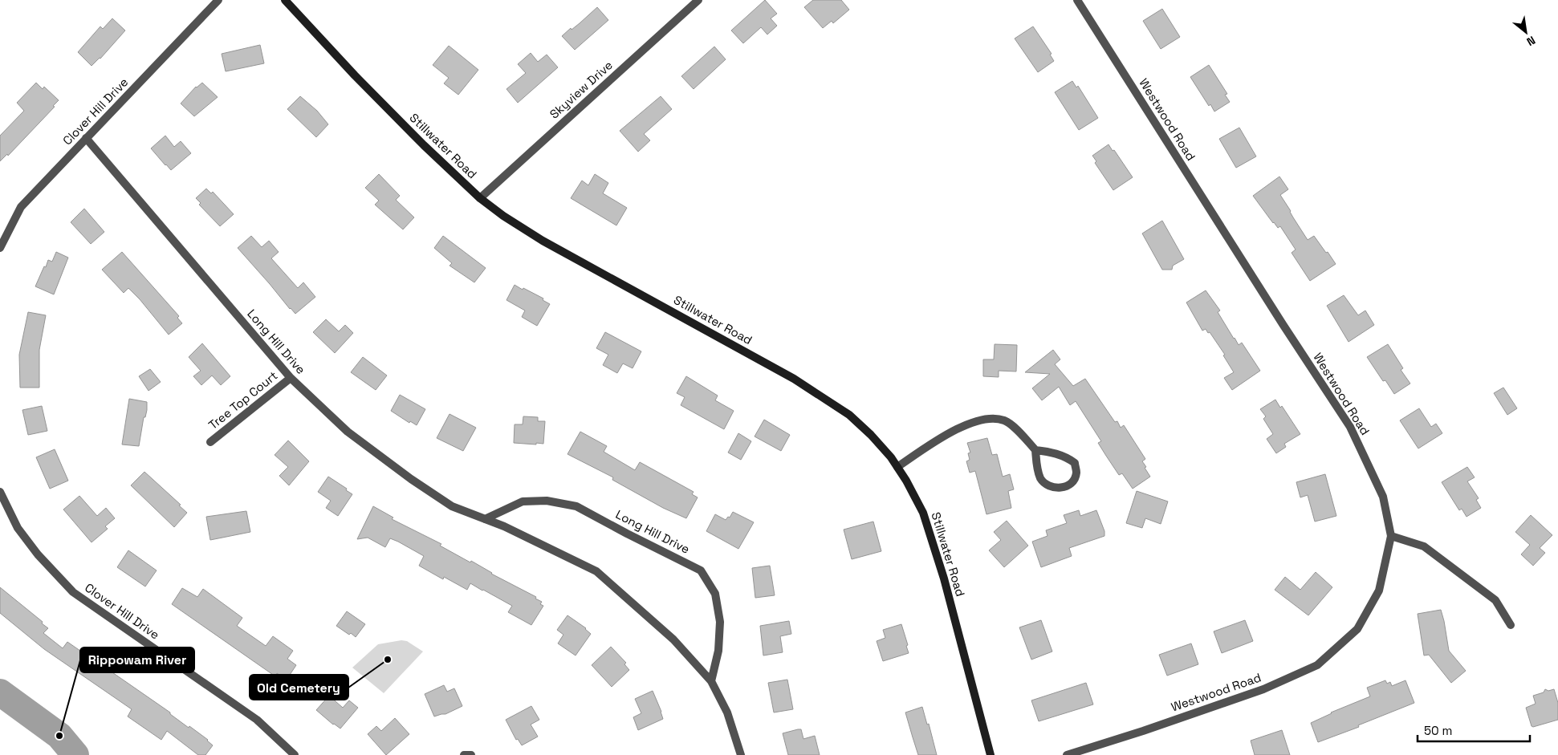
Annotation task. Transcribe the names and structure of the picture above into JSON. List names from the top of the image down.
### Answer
{
  "streets": {
    "main road": ["Stillwater Road"],
    "street": [
      "Skyview Drive",
      "Clover Hill Drive",
      "Westwood Road",
      "Long Hill Drive",
      "Tree Top Court"
    ]
  },
  "crossings": [
    ["Skyview Drive", "Stillwater Road"],
    ["Clover Hill Drive", "Long Hill Drive"],
    ["Long Hill Drive", "Tree Top Court"]
  ],
  "places": ["Old Cemetery", "Rippowam River"],
  "scale_bar": "50 m",
  "north": "bottom right"
}
